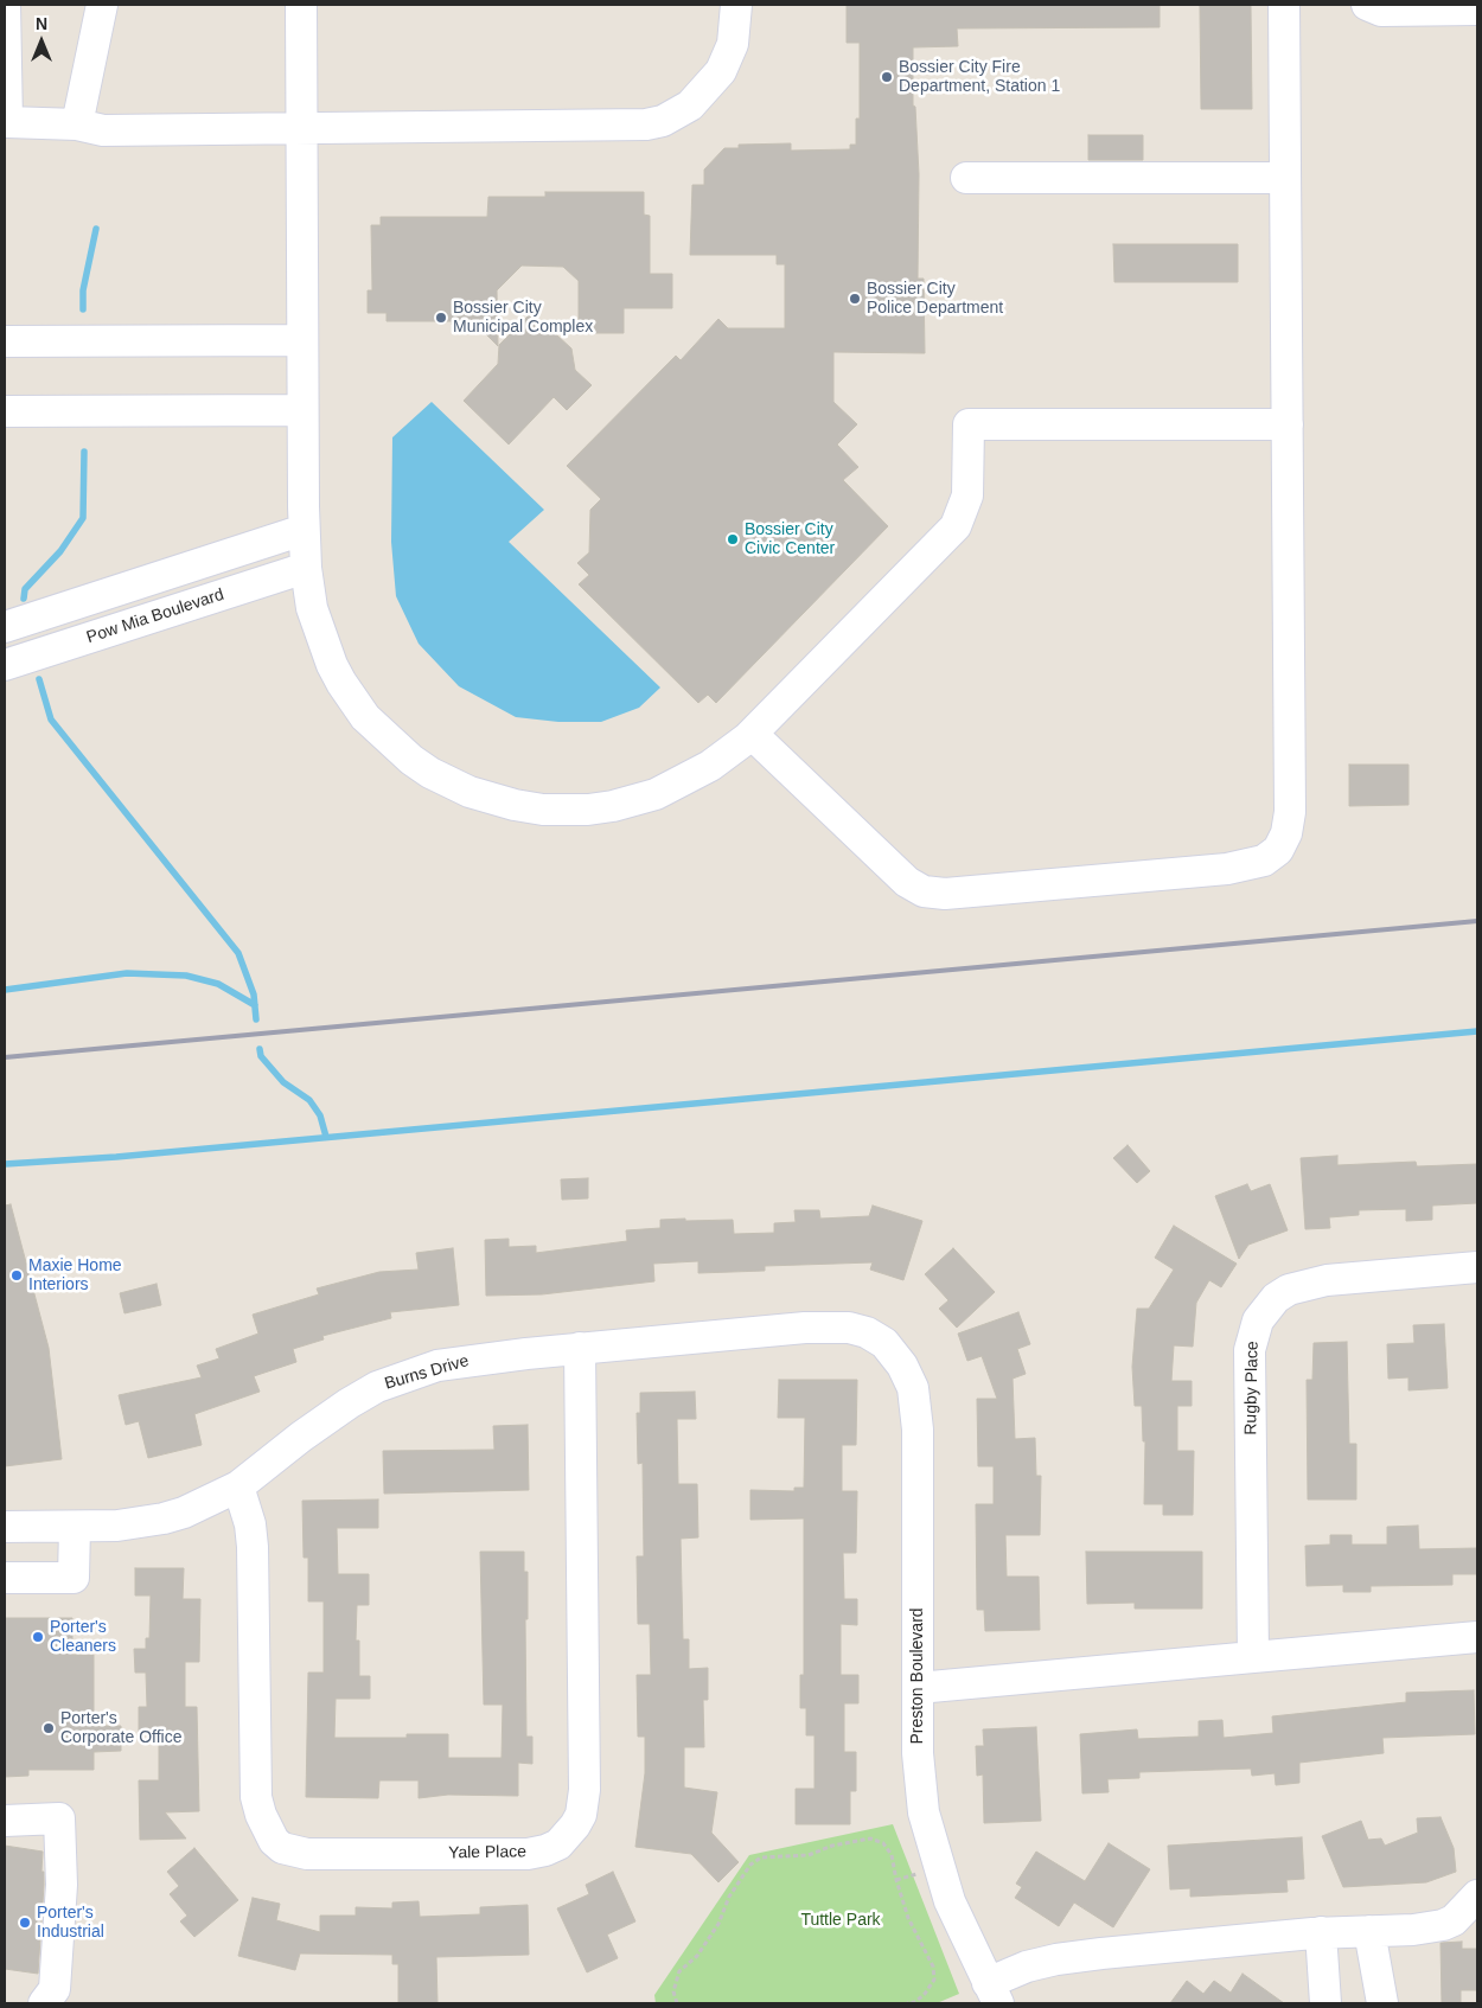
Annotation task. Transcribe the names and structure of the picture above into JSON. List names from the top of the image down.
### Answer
{
  "streets": {
    "street": [
      "Pow Mia Boulevard",
      "Burns Drive",
      "Rugby Place",
      "Preston Boulevard",
      "Yale Place"
    ]
  },
  "crossings": [
    ["Burns Drive", "Preston Boulevard"],
    ["Burns Drive", "Yale Place"]
  ],
  "parks": ["Tuttle Park"],
  "places": [
    "Bossier City Fire Department, Station 1",
    "Bossier City Police Department",
    "Bossier City Municipal Complex",
    "Bossier City Civic Center",
    "Maxie Home Interiors",
    "Porter's Cleaners",
    "Porter's Corporate Office",
    "Porter's Industrial"
  ],
  "north": "top"
}
